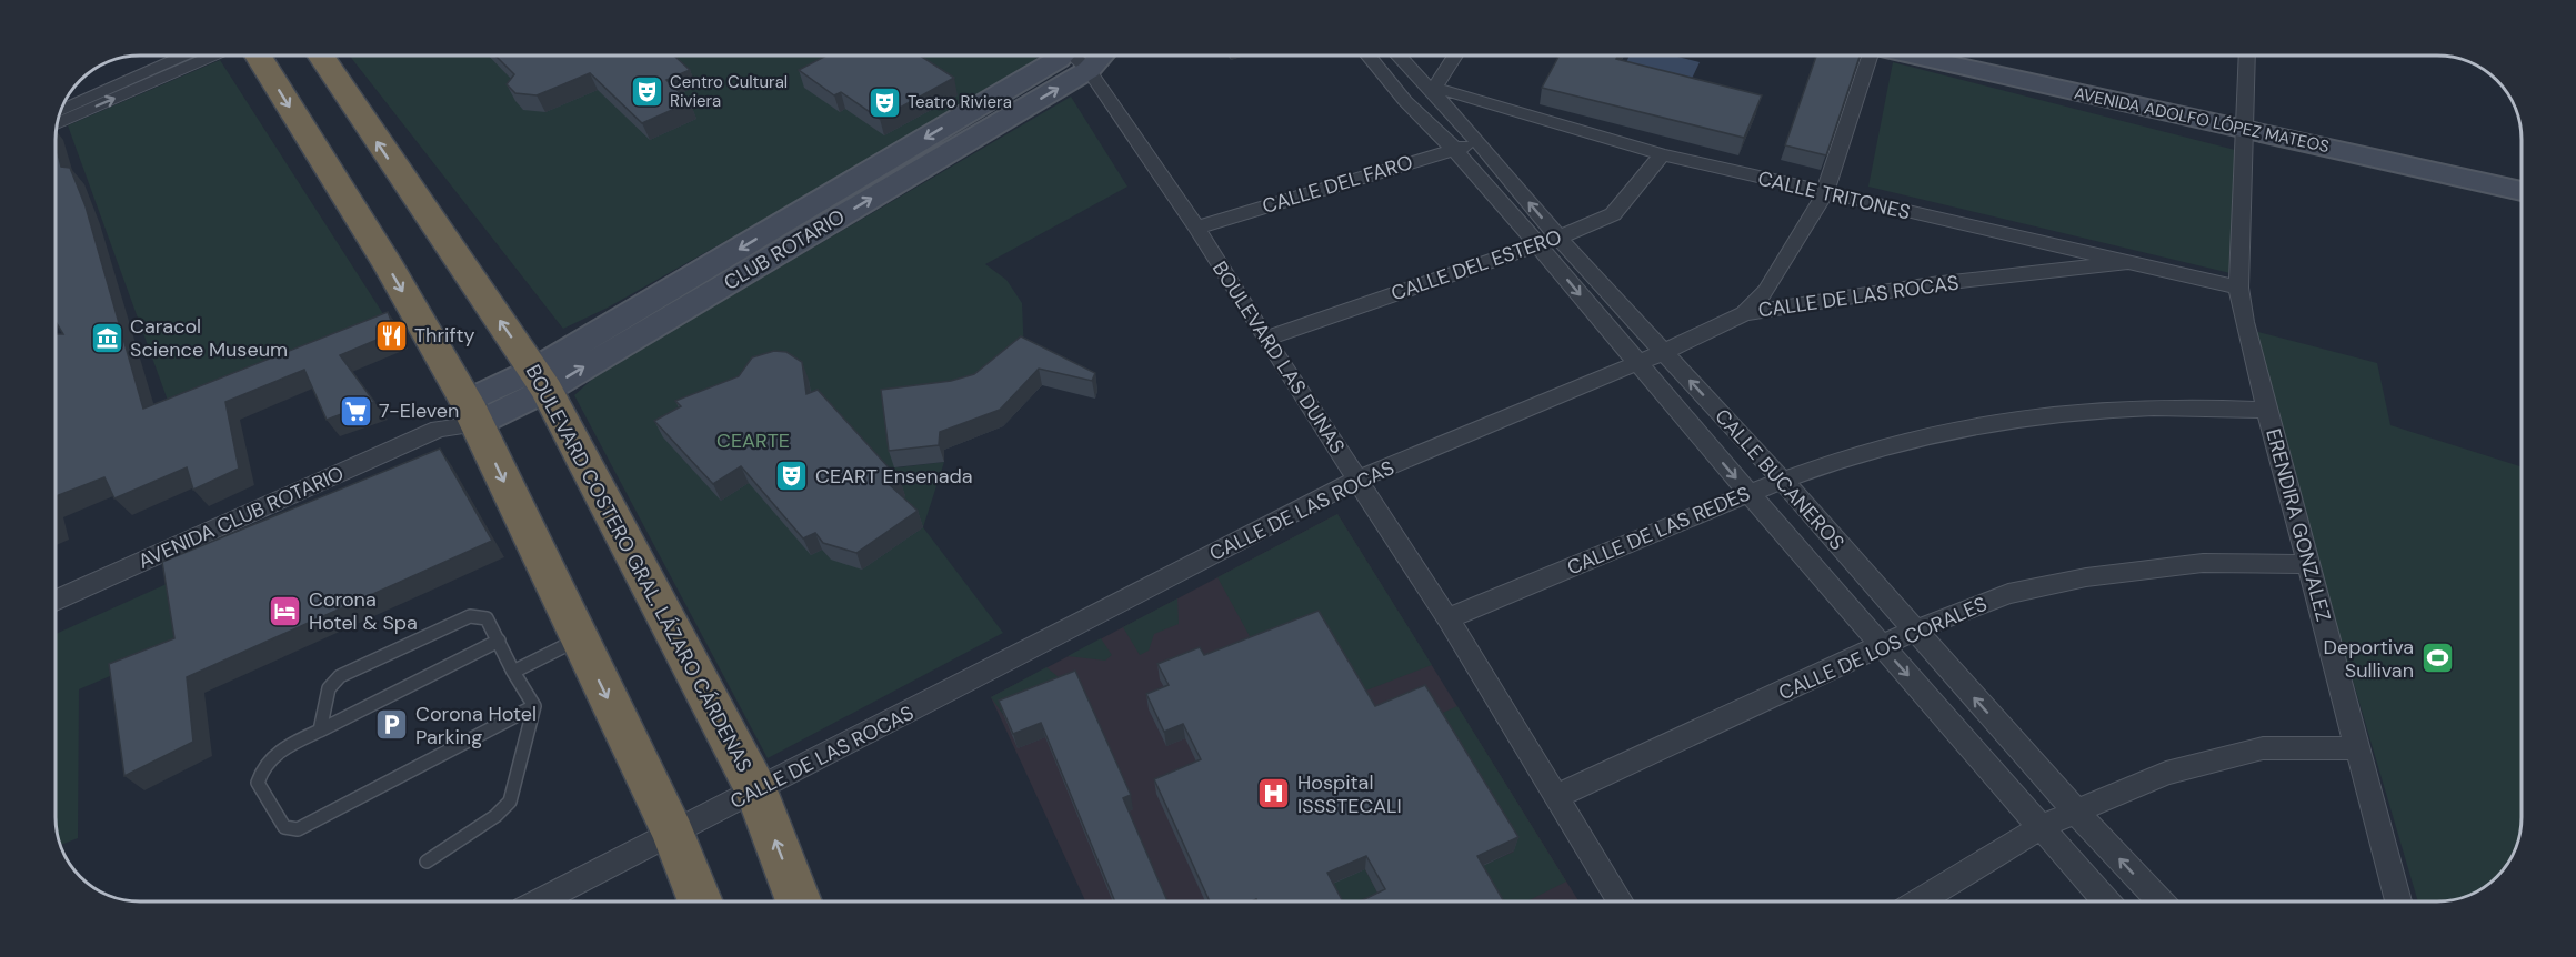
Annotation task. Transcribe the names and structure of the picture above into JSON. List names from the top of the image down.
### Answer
{
  "streets": {
    "highway": ["BOULEVARD COSTERO GRAL. LÁZARO CÁRDENAS"],
    "main road": ["AVENIDA ADOLFO LÓPEZ MATEOS", "CLUB ROTARIO"],
    "street": [
      "CALLE DEL FARO",
      "CALLE TRITONES",
      "CALLE DEL ESTERO",
      "CALLE DE LAS ROCAS",
      "BOULEVARD LAS DUNAS",
      "CALLE BUCANEROS",
      "AVENIDA CLUB ROTARIO",
      "ERENDIRA GONZALEZ",
      "CALLE DE LAS REDES",
      "CALLE DE LOS CORALES"
    ]
  },
  "crossings": [
    ["AVENIDA ADOLFO LÓPEZ MATEOS", "ERENDIRA GONZALEZ"],
    ["CALLE DEL FARO", "BOULEVARD LAS DUNAS"],
    ["CALLE DEL FARO", "CALLE BUCANEROS"],
    ["CALLE TRITONES", "CALLE DEL ESTERO"],
    ["CALLE TRITONES", "CALLE DE LAS ROCAS"],
    ["CALLE TRITONES", "CALLE BUCANEROS"],
    ["CALLE TRITONES", "ERENDIRA GONZALEZ"],
    ["CLUB ROTARIO", "BOULEVARD LAS DUNAS"],
    ["CLUB ROTARIO", "AVENIDA CLUB ROTARIO"],
    ["CLUB ROTARIO", "BOULEVARD COSTERO GRAL. LÁZARO CÁRDENAS"],
    ["CALLE DEL ESTERO", "BOULEVARD LAS DUNAS"],
    ["CALLE DEL ESTERO", "CALLE BUCANEROS"],
    ["CALLE DE LAS ROCAS", "BOULEVARD LAS DUNAS"],
    ["CALLE DE LAS ROCAS", "CALLE BUCANEROS"],
    ["CALLE DE LAS ROCAS", "BOULEVARD COSTERO GRAL. LÁZARO CÁRDENAS"],
    ["BOULEVARD LAS DUNAS", "CALLE DE LAS REDES"],
    ["BOULEVARD LAS DUNAS", "CALLE DE LOS CORALES"],
    ["CALLE BUCANEROS", "CALLE DE LAS REDES"],
    ["CALLE BUCANEROS", "CALLE DE LOS CORALES"],
    ["ERENDIRA GONZALEZ", "CALLE DE LAS REDES"],
    ["ERENDIRA GONZALEZ", "CALLE DE LOS CORALES"]
  ],
  "parks": ["CEARTE"],
  "places": {
    "theatre": ["Centro Cultural Riviera", "Teatro Riviera", "CEART Ensenada"],
    "restaurant": ["Thrifty"],
    "museum": ["Caracol Science Museum"],
    "supermarket": ["7-Eleven"],
    "hotel": ["Corona Hotel & Spa"],
    "sports": ["Deportiva Sullivan"],
    "parking": ["Corona Hotel Parking"],
    "hospital": ["Hospital ISSSTECALI"]
  }
}
